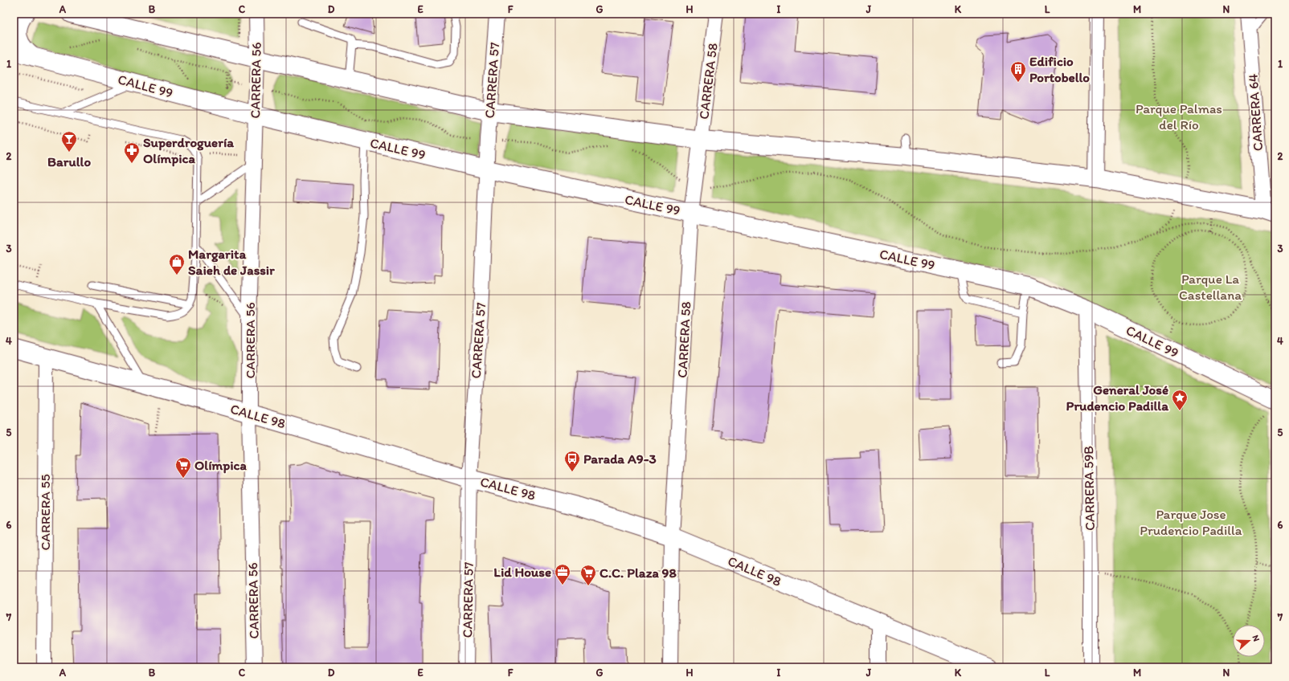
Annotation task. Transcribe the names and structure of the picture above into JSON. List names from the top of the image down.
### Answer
{
  "streets": {
    "street": [
      "CARRERA 56",
      "CARRERA 57",
      "CARRERA 58",
      "CALLE 99",
      "CARRERA 64",
      "CALLE 98",
      "CARRERA 59B",
      "CARRERA 55"
    ]
  },
  "crossings": [
    ["CARRERA 56", "CALLE 99"],
    ["CARRERA 56", "CALLE 98"],
    ["CARRERA 57", "CALLE 99"],
    ["CARRERA 57", "CALLE 98"],
    ["CARRERA 58", "CALLE 99"],
    ["CARRERA 58", "CALLE 98"],
    ["CALLE 99", "CARRERA 59B"],
    ["CALLE 98", "CARRERA 55"]
  ],
  "parks": ["Parque Palmas del Río", "Parque La Castellana", "Parque Jose Prudencio Padilla"],
  "places": {
    "building": ["Edificio Portobello"],
    "bar": ["Barullo"],
    "pharmacy": ["Superdroguería Olímpica"],
    "shop": ["Margarita Saieh de Jassir"],
    "place": ["General José Prudencio Padilla"],
    "bus stop": ["Parada A9-3"],
    "supermarket": ["Olímpica", "C.C. Plaza 98"],
    "office": ["Lid House"]
  },
  "north": "right",
  "grid": {
    "columns": [
      "A",
      "B",
      "C",
      "D",
      "E",
      "F",
      "G",
      "H",
      "I",
      "J",
      "K",
      "L",
      "M",
      "N"
    ],
    "rows": [
      "1",
      "2",
      "3",
      "4",
      "5",
      "6",
      "7"
    ]
  }
}
